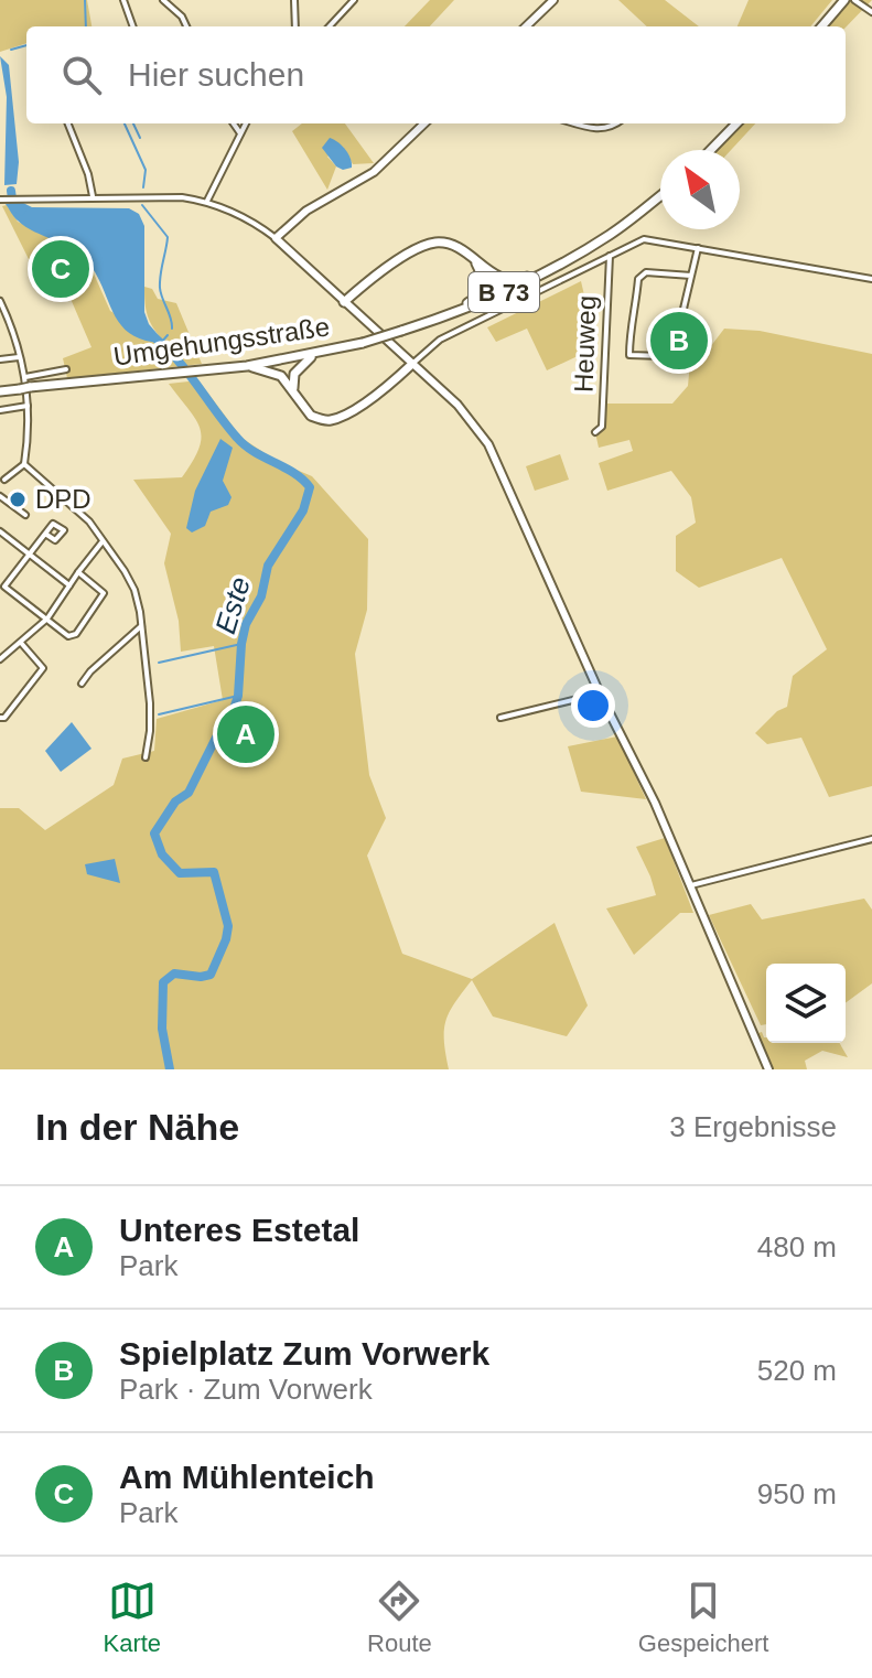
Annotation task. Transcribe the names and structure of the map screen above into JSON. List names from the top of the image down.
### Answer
{
  "streets": {
    "main road": ["B 73", "Umgehungsstraße"],
    "street": ["Heuweg"]
  },
  "water": ["Este"],
  "places": ["DPD"],
  "north": "top left",
  "page": {
    "search": "Hier suchen",
    "pins": ["C", "B", "A"],
    "heading": ["In der Nähe", "3 Ergebnisse"],
    "list": [
      {
        "mark": "A",
        "name": "Unteres Estetal",
        "note": "Park",
        "value": "480 m"
      },
      {
        "mark": "B",
        "name": "Spielplatz Zum Vorwerk",
        "note": "Park · Zum Vorwerk",
        "value": "520 m"
      },
      {
        "mark": "C",
        "name": "Am Mühlenteich",
        "note": "Park",
        "value": "950 m"
      }
    ],
    "nav": ["Karte", "Route", "Gespeichert"]
  }
}
